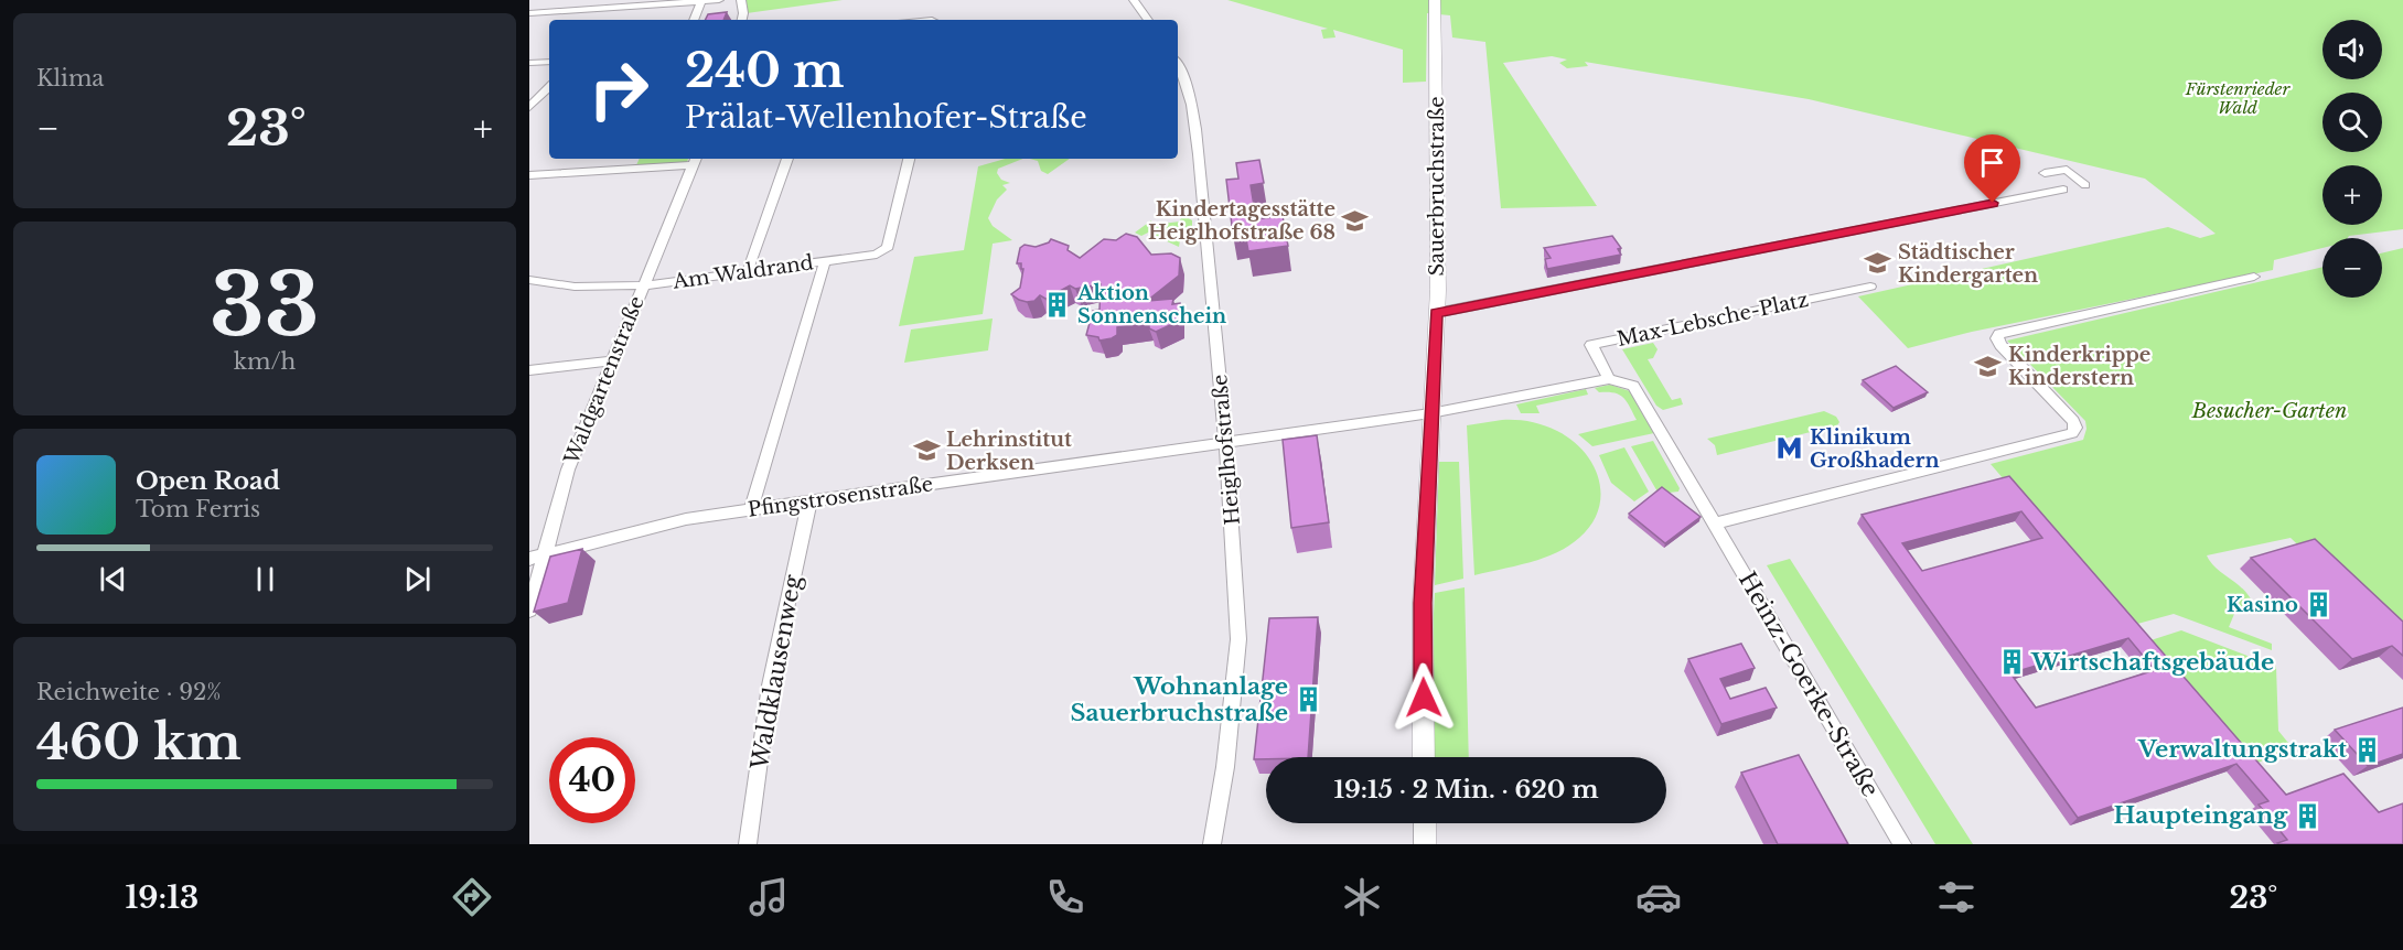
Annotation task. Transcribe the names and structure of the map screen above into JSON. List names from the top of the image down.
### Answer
{
  "streets": {
    "street": [
      "Sauerbruchstraße",
      "Am Waldrand",
      "Max-Lebsche-Platz",
      "Waldgartenstraße",
      "Heiglhofstraße",
      "Pfingstrosenstraße",
      "Waldklausenweg",
      "Heinz-Goerke-Straße"
    ]
  },
  "crossings": [
    ["Sauerbruchstraße", "Max-Lebsche-Platz"],
    ["Sauerbruchstraße", "Pfingstrosenstraße"],
    ["Am Waldrand", "Waldgartenstraße"],
    ["Max-Lebsche-Platz", "Pfingstrosenstraße"],
    ["Max-Lebsche-Platz", "Heinz-Goerke-Straße"],
    ["Waldgartenstraße", "Pfingstrosenstraße"],
    ["Heiglhofstraße", "Pfingstrosenstraße"],
    ["Pfingstrosenstraße", "Waldklausenweg"]
  ],
  "parks": ["Fürstenrieder Wald", "Besucher-Garten"],
  "places": {
    "school or university": [
      "Kindertagesstätte Heiglhofstraße 68",
      "Städtischer Kindergarten",
      "Kinderkrippe Kinderstern",
      "Lehrinstitut Derksen"
    ],
    "building": [
      "Aktion Sonnenschein",
      "Kasino",
      "Wirtschaftsgebäude",
      "Wohnanlage Sauerbruchstraße",
      "Verwaltungstrakt",
      "Haupteingang"
    ],
    "metro station": ["Klinikum Großhadern"]
  },
  "page": {
    "tile": [
      "Klima",
      ["33", "km/h"],
      ["Reichweite · 92%", "460 km"]
    ],
    "map_buttons": ["+", "−"],
    "turn": ["240 m", "Prälat-Wellenhofer-Straße"],
    "heat": ["−", "23°", "+"],
    "song": ["Open Road", "Tom Ferris"],
    "limit": "40",
    "trip": "19:15 · 2 Min. · 620 m",
    "tabs": ["19:13", "23°"]
  }
}
